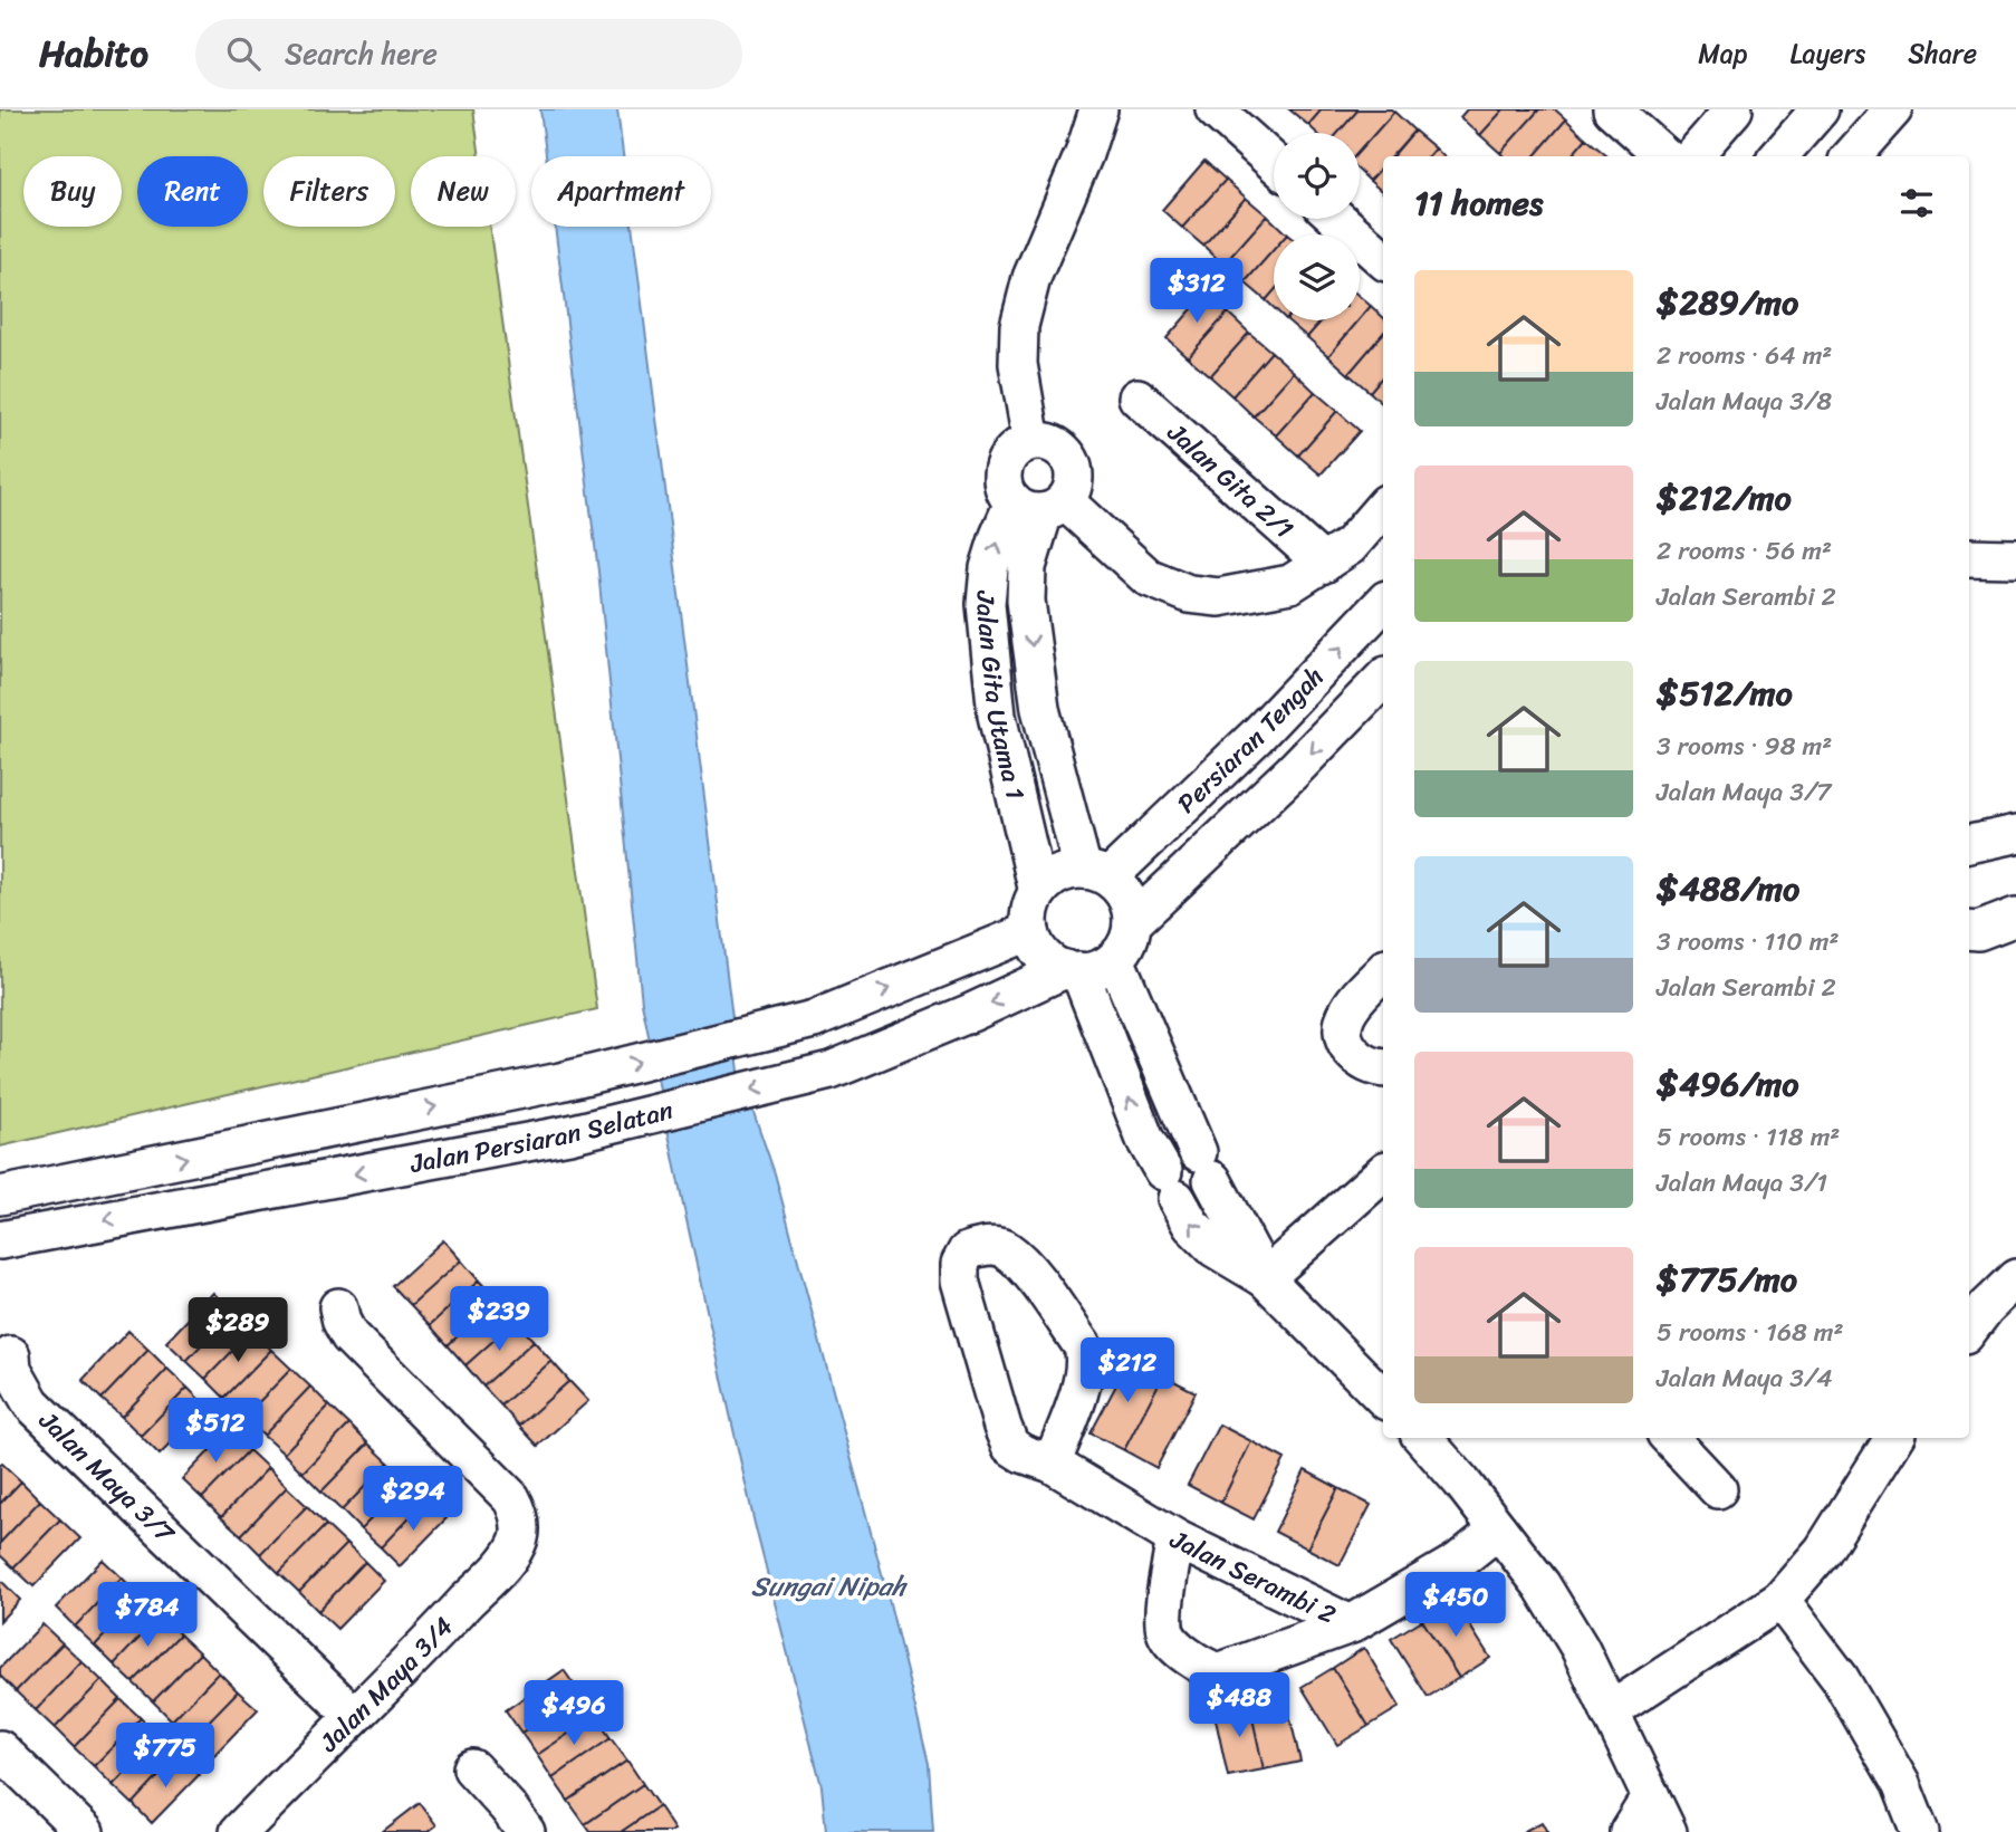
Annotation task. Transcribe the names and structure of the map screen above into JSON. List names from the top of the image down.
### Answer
{
  "streets": {
    "street": [
      "Jalan Gita 2/1",
      "Jalan Gita Utama 1",
      "Persiaran Tengah",
      "Jalan Persiaran Selatan",
      "Jalan Maya 3/7",
      "Jalan Serambi 2",
      "Jalan Maya 3/4"
    ]
  },
  "crossings": [
    ["Jalan Gita Utama 1", "Persiaran Tengah"],
    ["Jalan Gita Utama 1", "Jalan Persiaran Selatan"],
    ["Persiaran Tengah", "Jalan Persiaran Selatan"],
    ["Jalan Maya 3/7", "Jalan Maya 3/4"]
  ],
  "water": ["Sungai Nipah"],
  "page": {
    "header": "Habito",
    "search": "Search here",
    "nav": ["Map", "Layers", "Share"],
    "chip": [
      "Buy",
      "Rent",
      "Filters",
      "New",
      "Apartment"
    ],
    "heading": "11 homes",
    "list": [
      {
        "name": "$289/mo",
        "note": "2 rooms · 64 m² · Jalan Maya 3/8"
      },
      {
        "name": "$212/mo",
        "note": "2 rooms · 56 m² · Jalan Serambi 2"
      },
      {
        "name": "$512/mo",
        "note": "3 rooms · 98 m² · Jalan Maya 3/7"
      },
      {
        "name": "$488/mo",
        "note": "3 rooms · 110 m² · Jalan Serambi 2"
      },
      {
        "name": "$496/mo",
        "note": "5 rooms · 118 m² · Jalan Maya 3/1"
      },
      {
        "name": "$775/mo",
        "note": "5 rooms · 168 m² · Jalan Maya 3/4"
      }
    ],
    "price": [
      "$312",
      "$239",
      "$289",
      "$212",
      "$512",
      "$294",
      "$450",
      "$784",
      "$488",
      "$496",
      "$775"
    ]
  }
}
